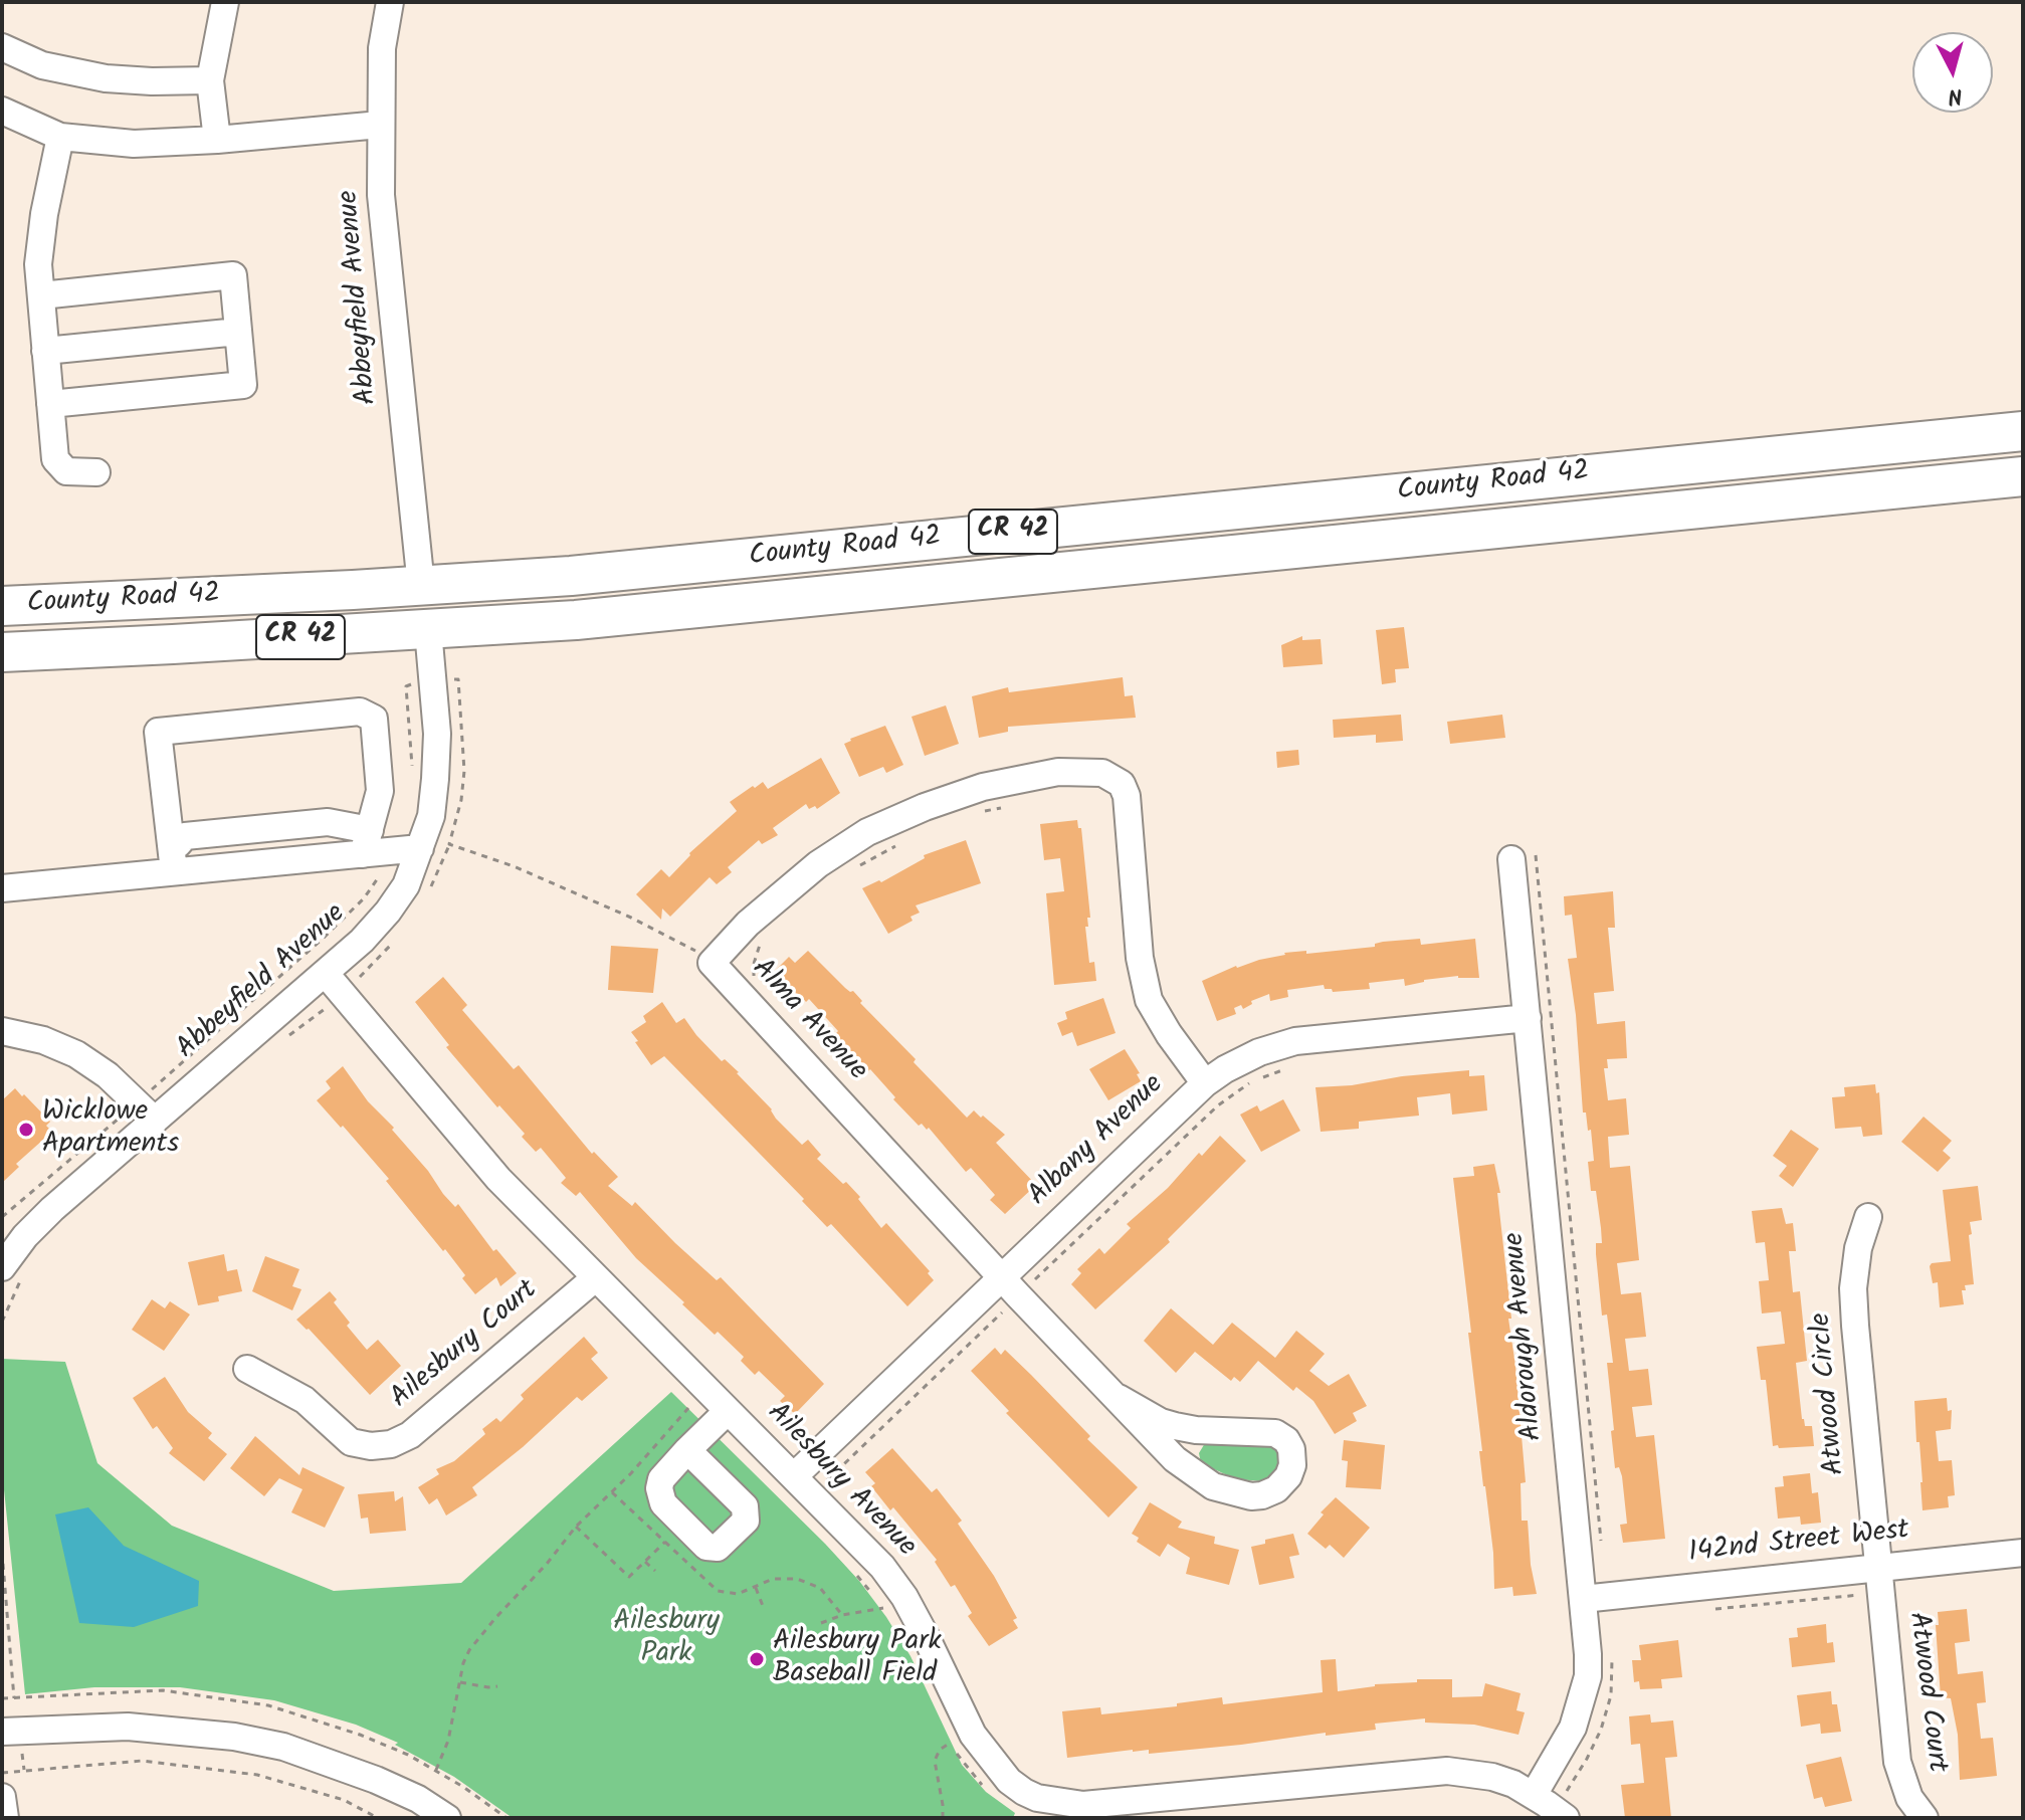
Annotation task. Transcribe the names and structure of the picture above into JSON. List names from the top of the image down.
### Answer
{
  "streets": {
    "highway": ["County Road 42", "CR 42"],
    "street": [
      "Abbeyfield Avenue",
      "Alma Avenue",
      "Albany Avenue",
      "Aldorough Avenue",
      "Ailesbury Court",
      "Atwood Circle",
      "Ailesbury Avenue",
      "142nd Street West",
      "Atwood Court"
    ]
  },
  "crossings": [
    ["Abbeyfield Avenue", "County Road 42"],
    ["Abbeyfield Avenue", "Ailesbury Avenue"],
    ["Alma Avenue", "Albany Avenue"],
    ["Albany Avenue", "Aldorough Avenue"],
    ["Albany Avenue", "Ailesbury Avenue"],
    ["Aldorough Avenue", "Ailesbury Avenue"],
    ["Aldorough Avenue", "142nd Street West"],
    ["Ailesbury Court", "Ailesbury Avenue"],
    ["Atwood Circle", "142nd Street West"],
    ["Atwood Circle", "Atwood Court"],
    ["142nd Street West", "Atwood Court"]
  ],
  "parks": ["Ailesbury Park"],
  "places": ["Wicklowe Apartments", "Ailesbury Park Baseball Field"],
  "north": "bottom"
}
